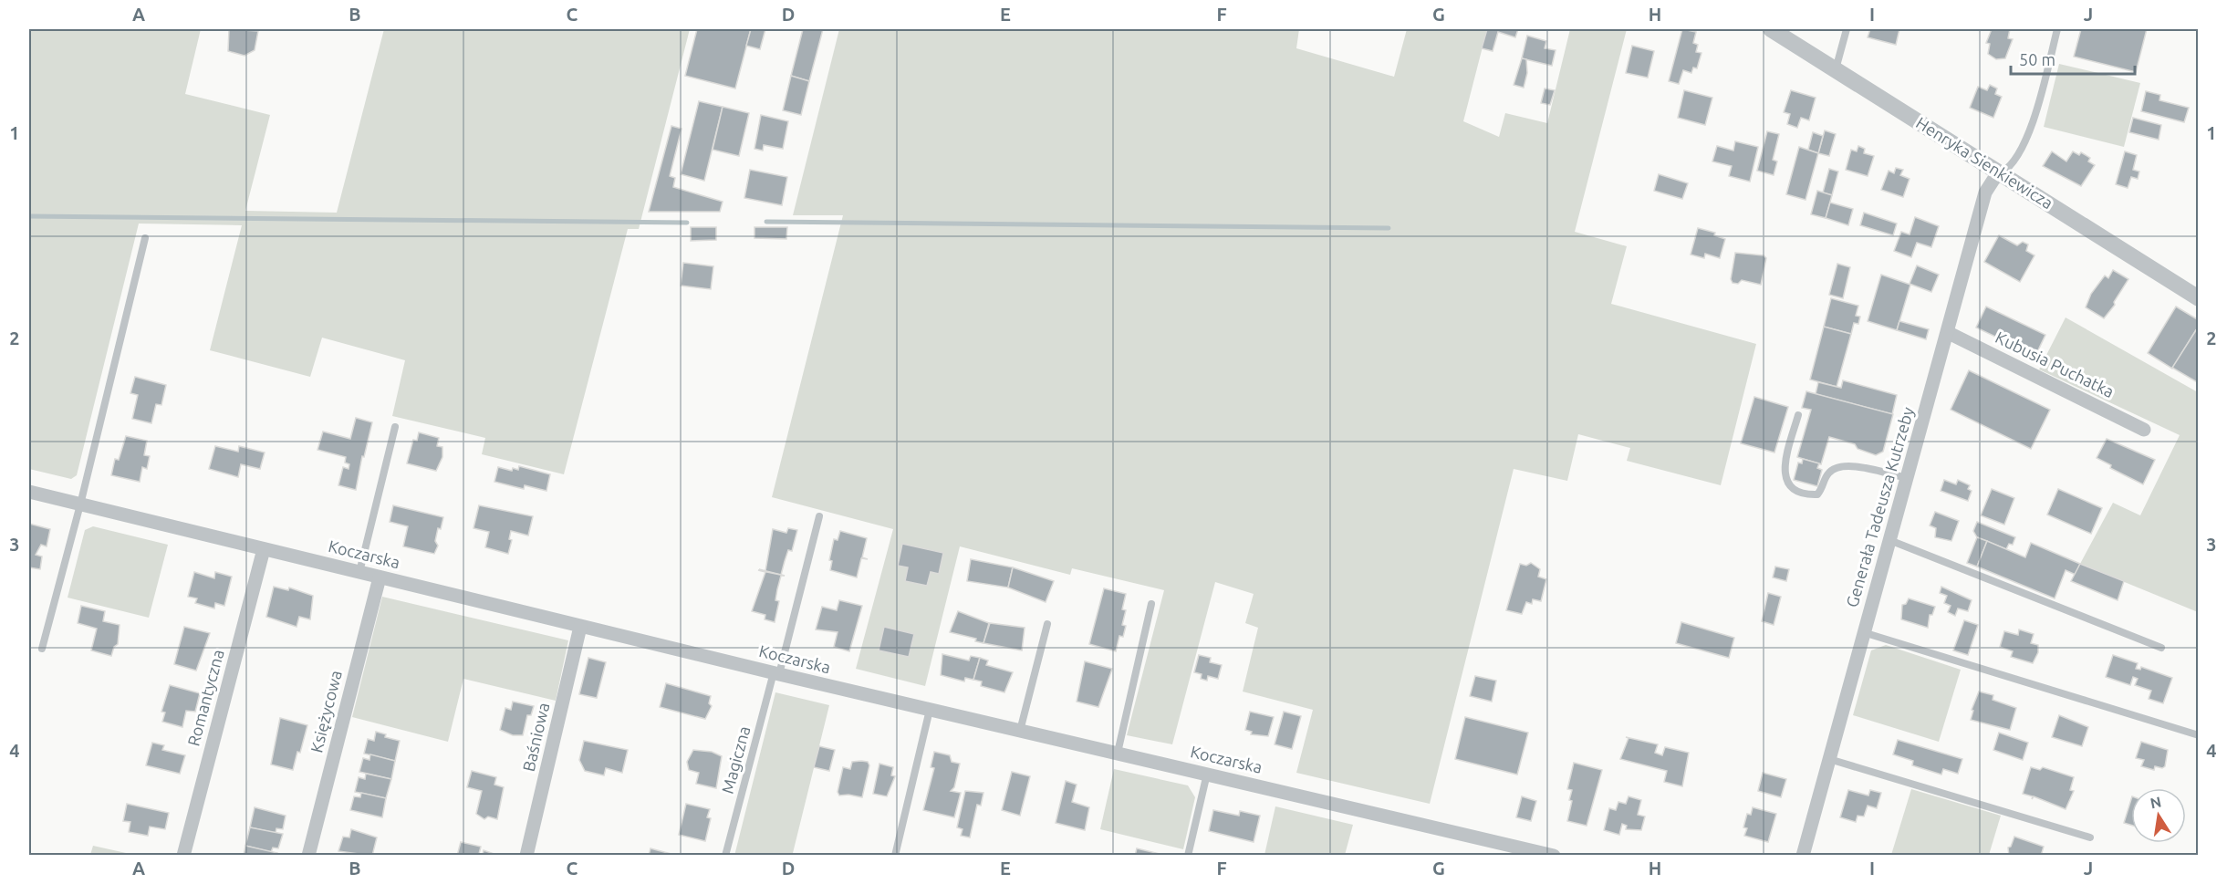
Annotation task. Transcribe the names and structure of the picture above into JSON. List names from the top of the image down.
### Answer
{
  "streets": {
    "street": [
      "Henryka Sienkiewicza",
      "Kubusia Puchatka",
      "Generała Tadeusza Kutrzeby",
      "Koczarska",
      "Romantyczna",
      "Księżycowa",
      "Baśniowa"
    ],
    "lane": ["Magiczna"]
  },
  "crossings": [
    ["Henryka Sienkiewicza", "Generała Tadeusza Kutrzeby"],
    ["Kubusia Puchatka", "Generała Tadeusza Kutrzeby"],
    ["Koczarska", "Romantyczna"],
    ["Koczarska", "Księżycowa"],
    ["Koczarska", "Baśniowa"],
    ["Koczarska", "Magiczna"]
  ],
  "scale_bar": "50 m",
  "north": "top",
  "grid": {
    "columns": [
      "A",
      "B",
      "C",
      "D",
      "E",
      "F",
      "G",
      "H",
      "I",
      "J"
    ],
    "rows": [
      "1",
      "2",
      "3",
      "4"
    ]
  }
}
